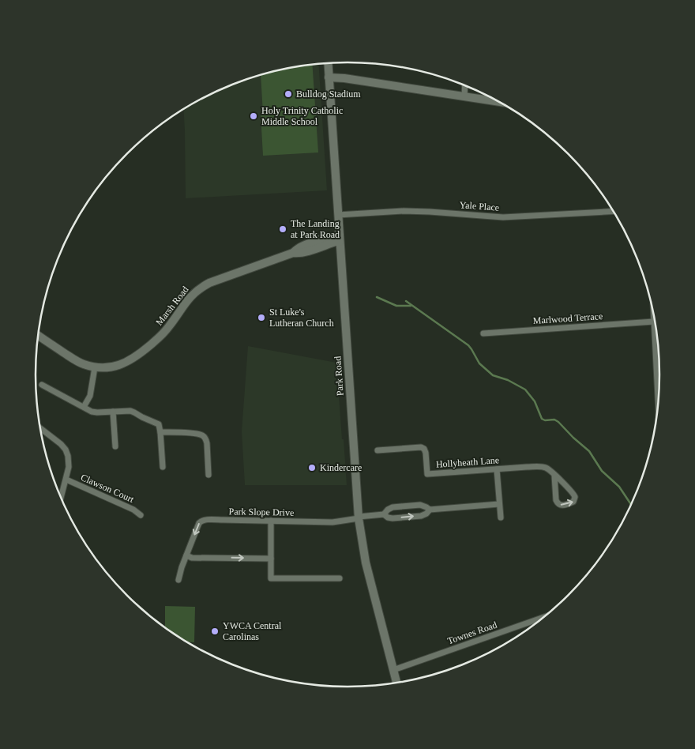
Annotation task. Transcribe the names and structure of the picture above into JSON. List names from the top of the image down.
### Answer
{
  "streets": {
    "main road": ["Marsh Road", "Park Road"],
    "street": [
      "Yale Place",
      "Marlwood Terrace",
      "Hollyheath Lane",
      "Clawson Court",
      "Park Slope Drive",
      "Townes Road"
    ]
  },
  "crossings": [
    ["Yale Place", "Park Road"],
    ["Marsh Road", "Park Road"],
    ["Park Road", "Park Slope Drive"],
    ["Park Road", "Townes Road"]
  ],
  "places": [
    "Bulldog Stadium",
    "Holy Trinity Catholic Middle School",
    "The Landing at Park Road",
    "St Luke's Lutheran Church",
    "Kindercare",
    "YWCA Central Carolinas"
  ]
}
